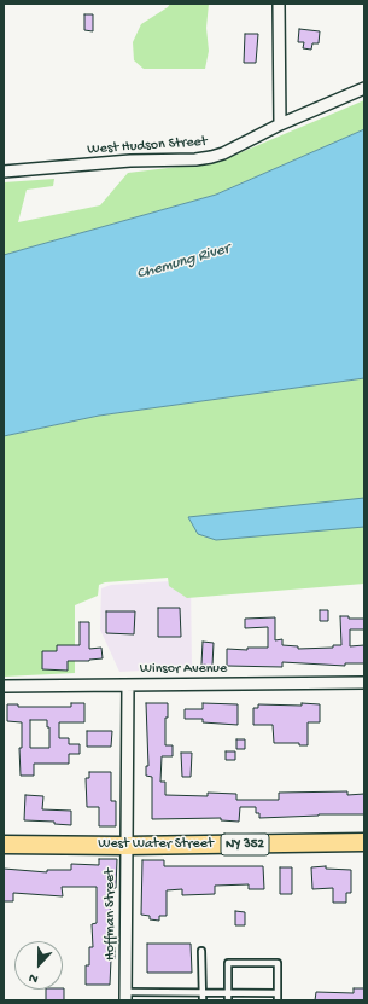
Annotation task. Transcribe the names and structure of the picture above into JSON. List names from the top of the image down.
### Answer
{
  "streets": {
    "main road": ["West Water Street", "NY 352"],
    "street": ["West Hudson Street", "Winsor Avenue", "Hoffman Street"]
  },
  "crossings": [
    ["Winsor Avenue", "Hoffman Street"],
    ["West Water Street", "Hoffman Street"]
  ],
  "water": ["Chemung River"],
  "north": "bottom"
}
